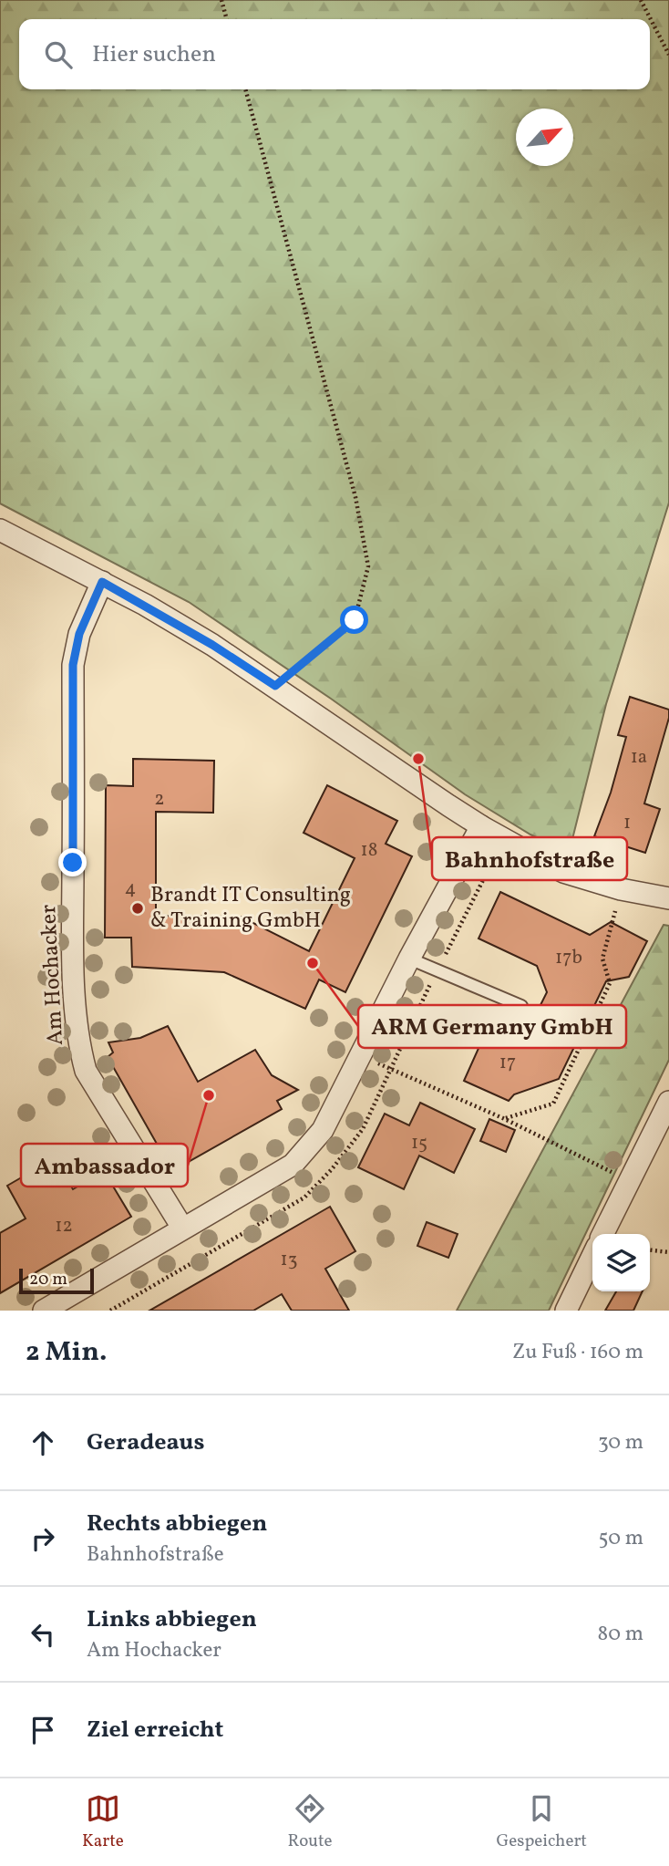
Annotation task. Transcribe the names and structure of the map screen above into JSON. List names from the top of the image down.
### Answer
{
  "streets": {
    "street": ["Am Hochacker"]
  },
  "places": [
    "Bahnhofstraße",
    "Brandt IT Consulting & Training GmbH",
    "ARM Germany GmbH",
    "Ambassador"
  ],
  "house_numbers": [
    "1a",
    "2",
    "1",
    "18",
    "4",
    "17b",
    "17",
    "15",
    "12",
    "13"
  ],
  "scale_bar": "20 m",
  "north": "top right",
  "page": {
    "search": "Hier suchen",
    "scale": "20 m",
    "heading": ["2 Min.", "Zu Fuß · 160 m"],
    "list": [
      ["Geradeaus", "30 m"],
      ["Rechts abbiegen", "Bahnhofstraße", "50 m"],
      ["Links abbiegen", "Am Hochacker", "80 m"],
      "Ziel erreicht"
    ],
    "nav": ["Karte", "Route", "Gespeichert"]
  }
}
